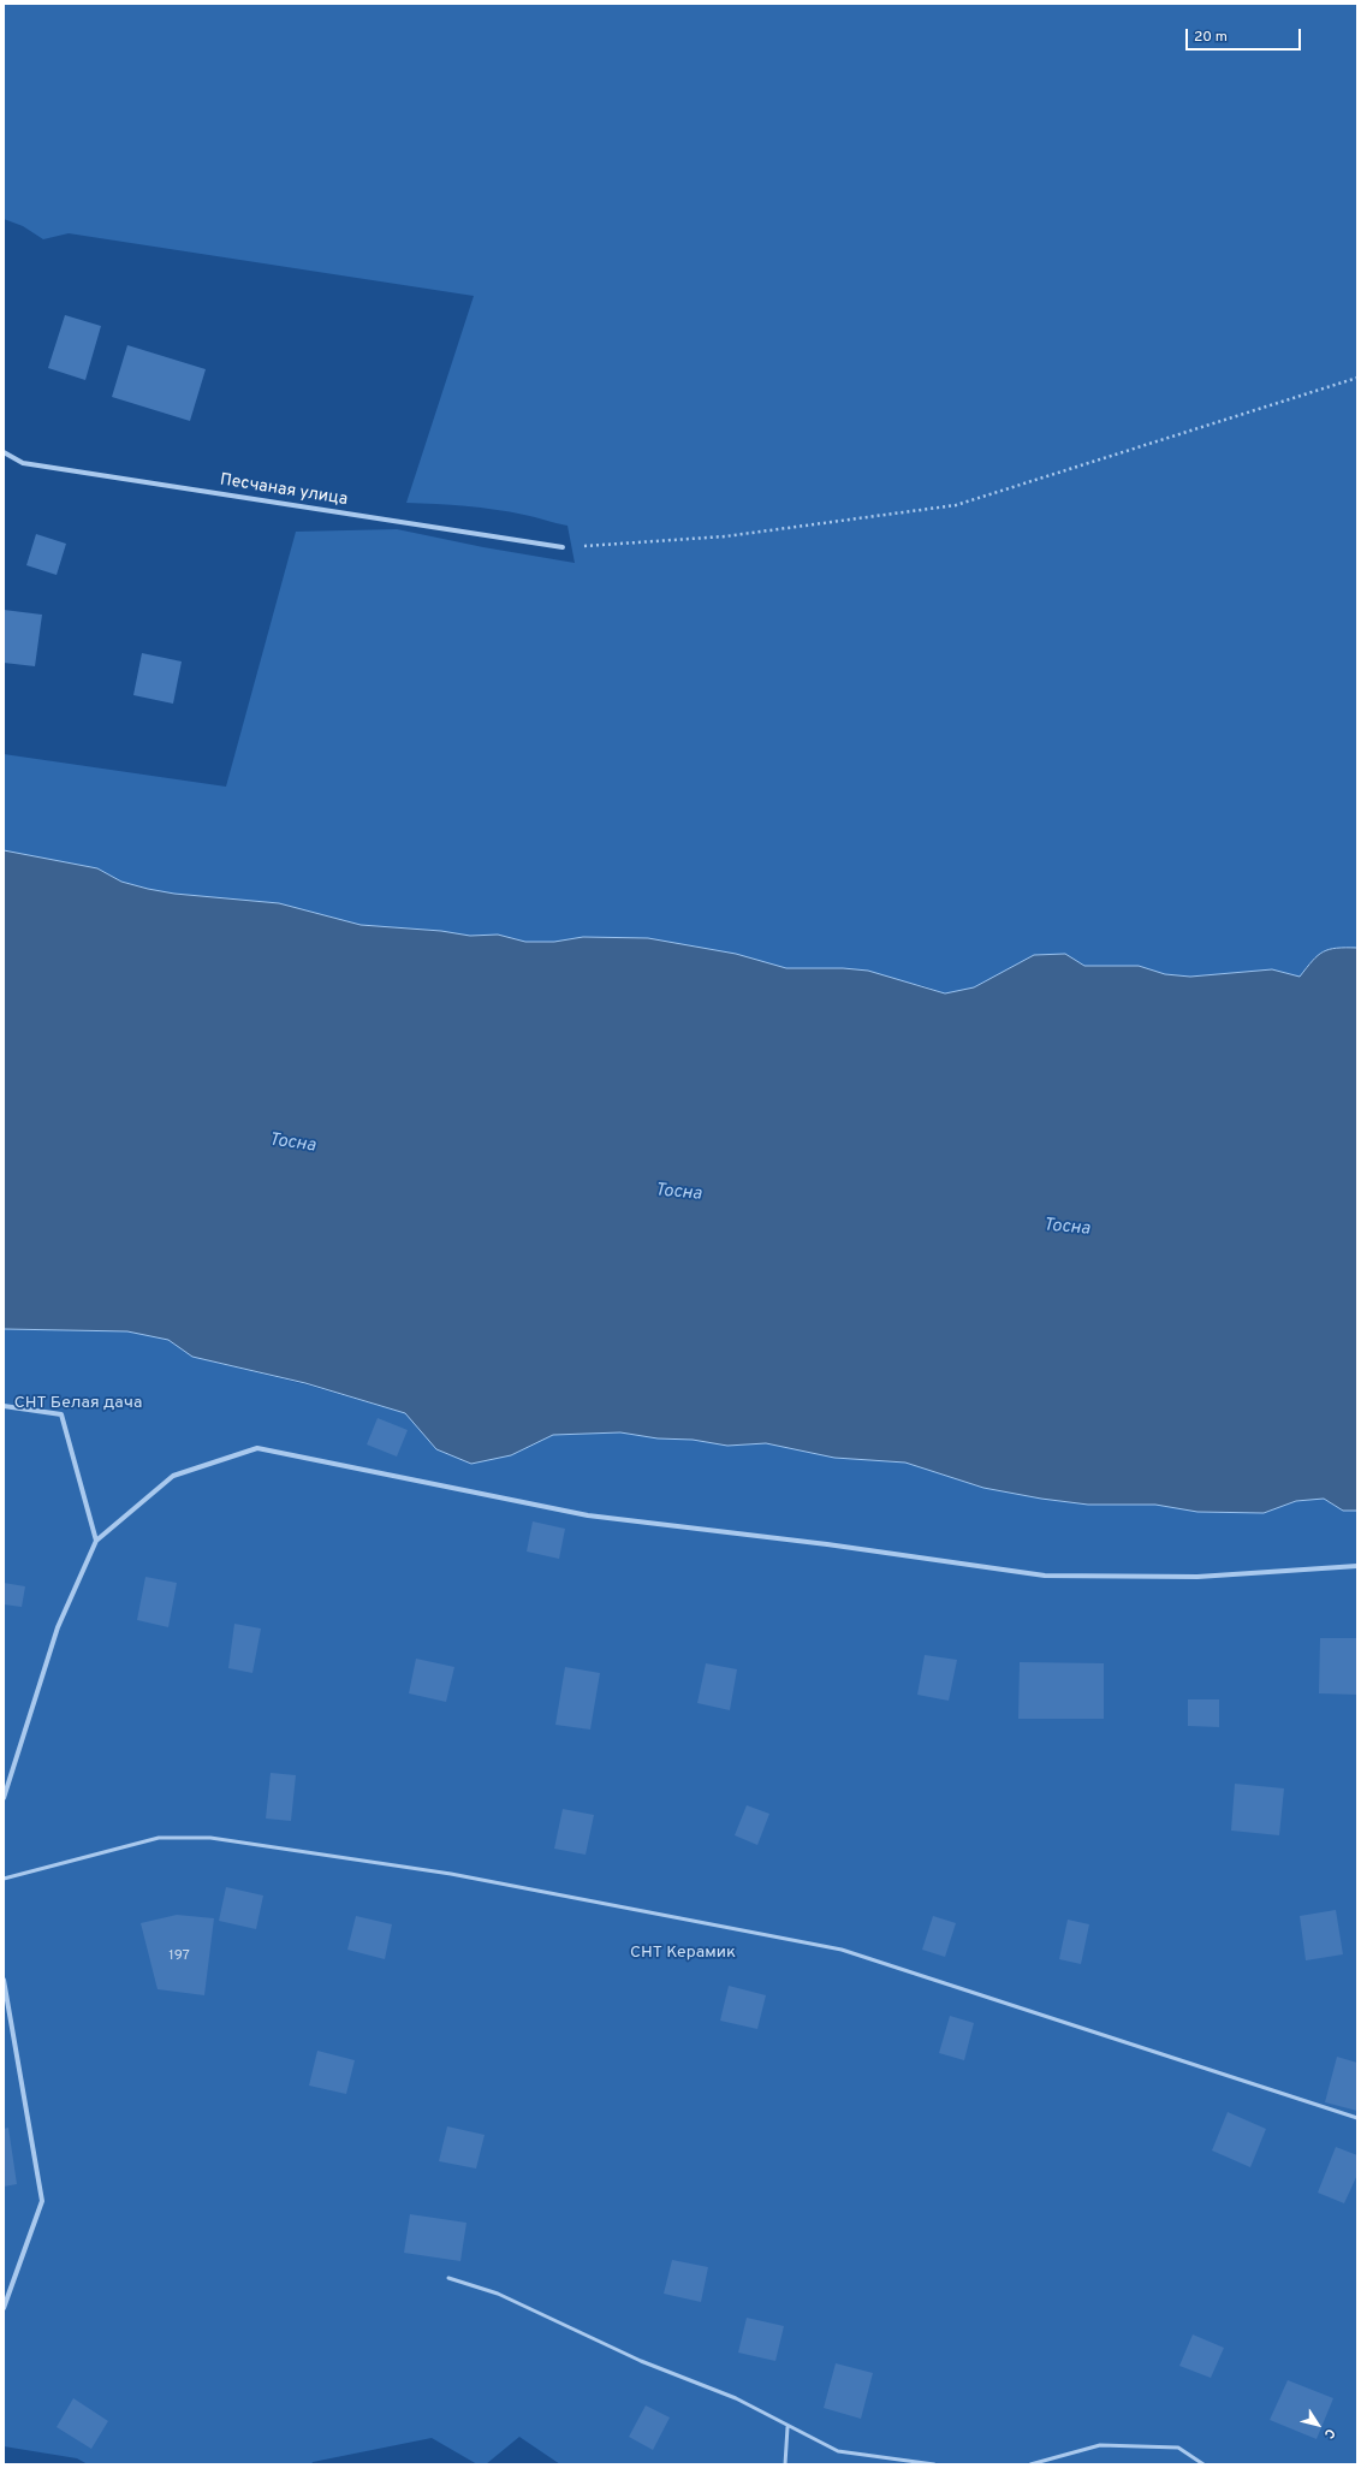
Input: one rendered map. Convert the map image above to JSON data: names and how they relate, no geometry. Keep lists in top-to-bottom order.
{
  "streets": {
    "street": ["Песчаная улица"]
  },
  "water": ["Тосна"],
  "parks": ["СНТ Белая дача", "СНТ Керамик"],
  "house_numbers": ["197"],
  "scale_bar": "20 m",
  "north": "bottom right"
}
